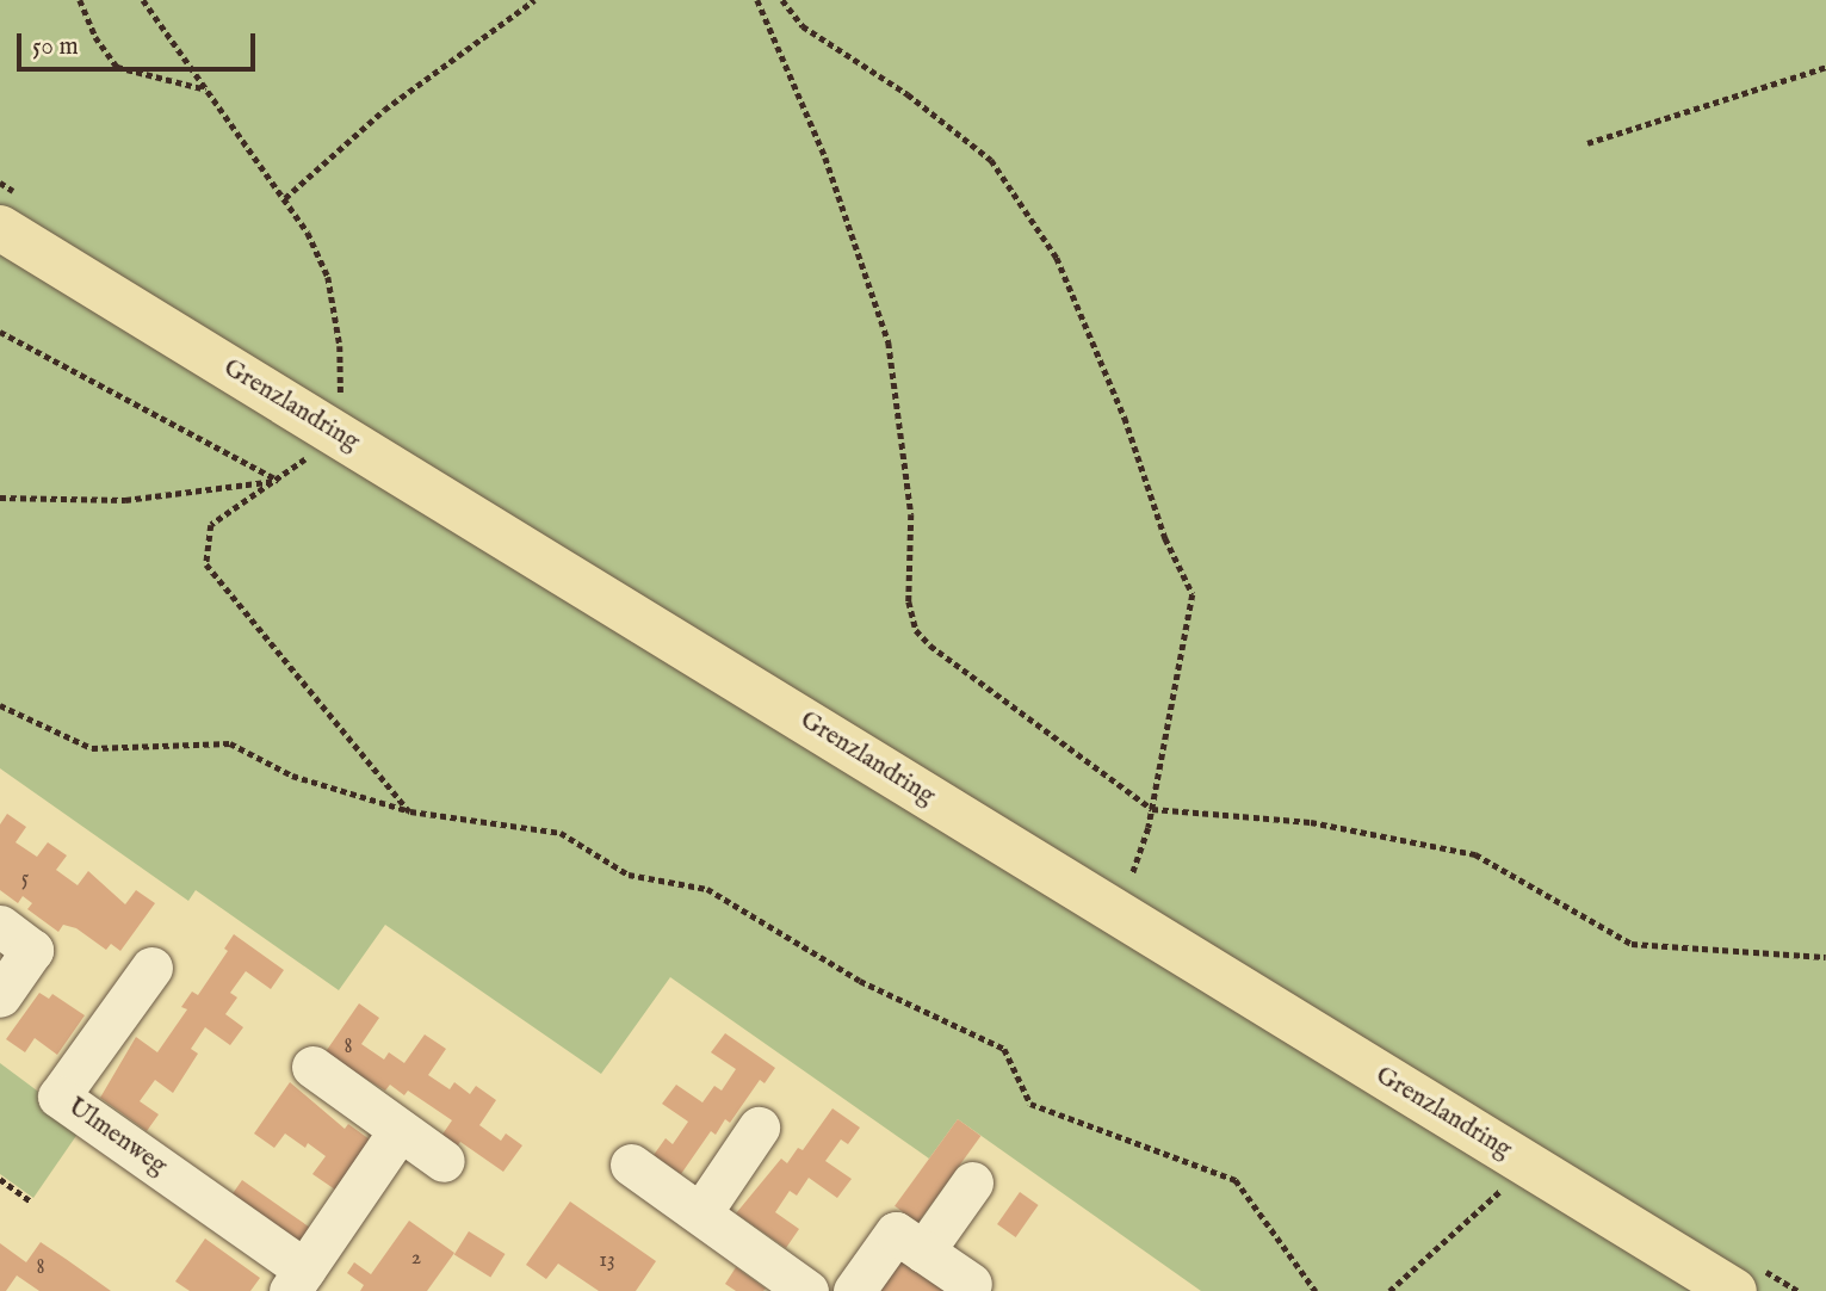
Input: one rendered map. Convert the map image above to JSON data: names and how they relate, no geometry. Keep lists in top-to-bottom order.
{
  "streets": {
    "main road": ["Grenzlandring"],
    "street": ["Ulmenweg"]
  },
  "house_numbers": [
    "5",
    "8",
    "2",
    "13",
    "8"
  ],
  "scale_bar": "50 m"
}
